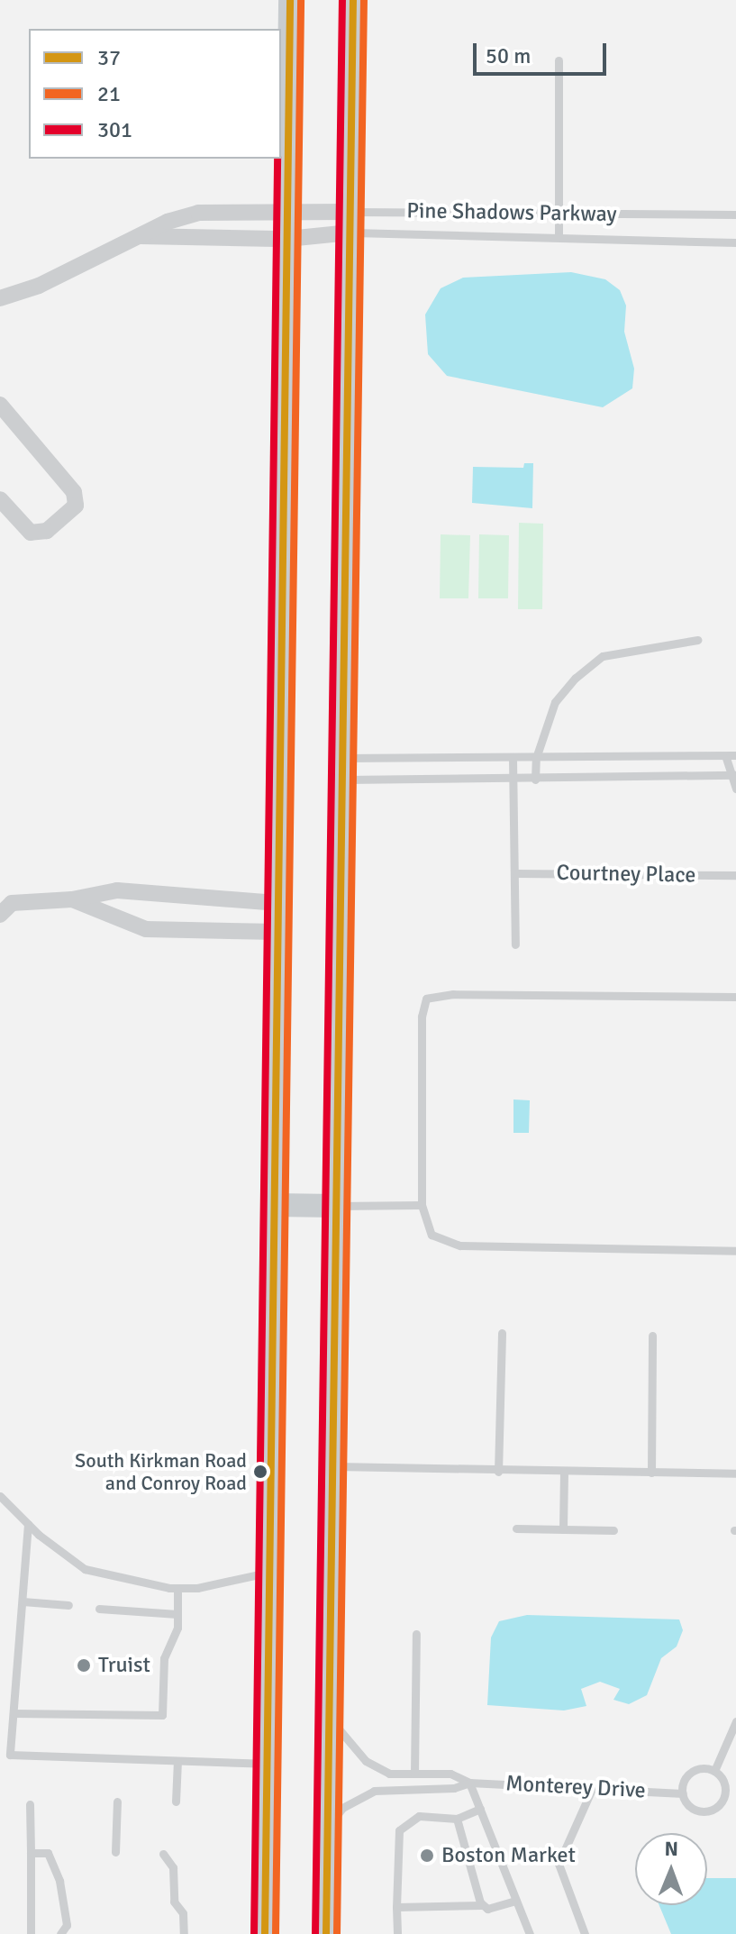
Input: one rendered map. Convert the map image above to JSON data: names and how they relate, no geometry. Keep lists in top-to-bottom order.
{
  "streets": {
    "street": ["Pine Shadows Parkway"],
    "lane": ["Courtney Place", "Monterey Drive"]
  },
  "places": ["South Kirkman Road and Conroy Road", "Truist", "Boston Market"],
  "lines": ["transit line 37", "transit line 21", "transit line 301"],
  "legend": ["37", "21", "301"],
  "scale_bar": "50 m",
  "north": "top"
}
